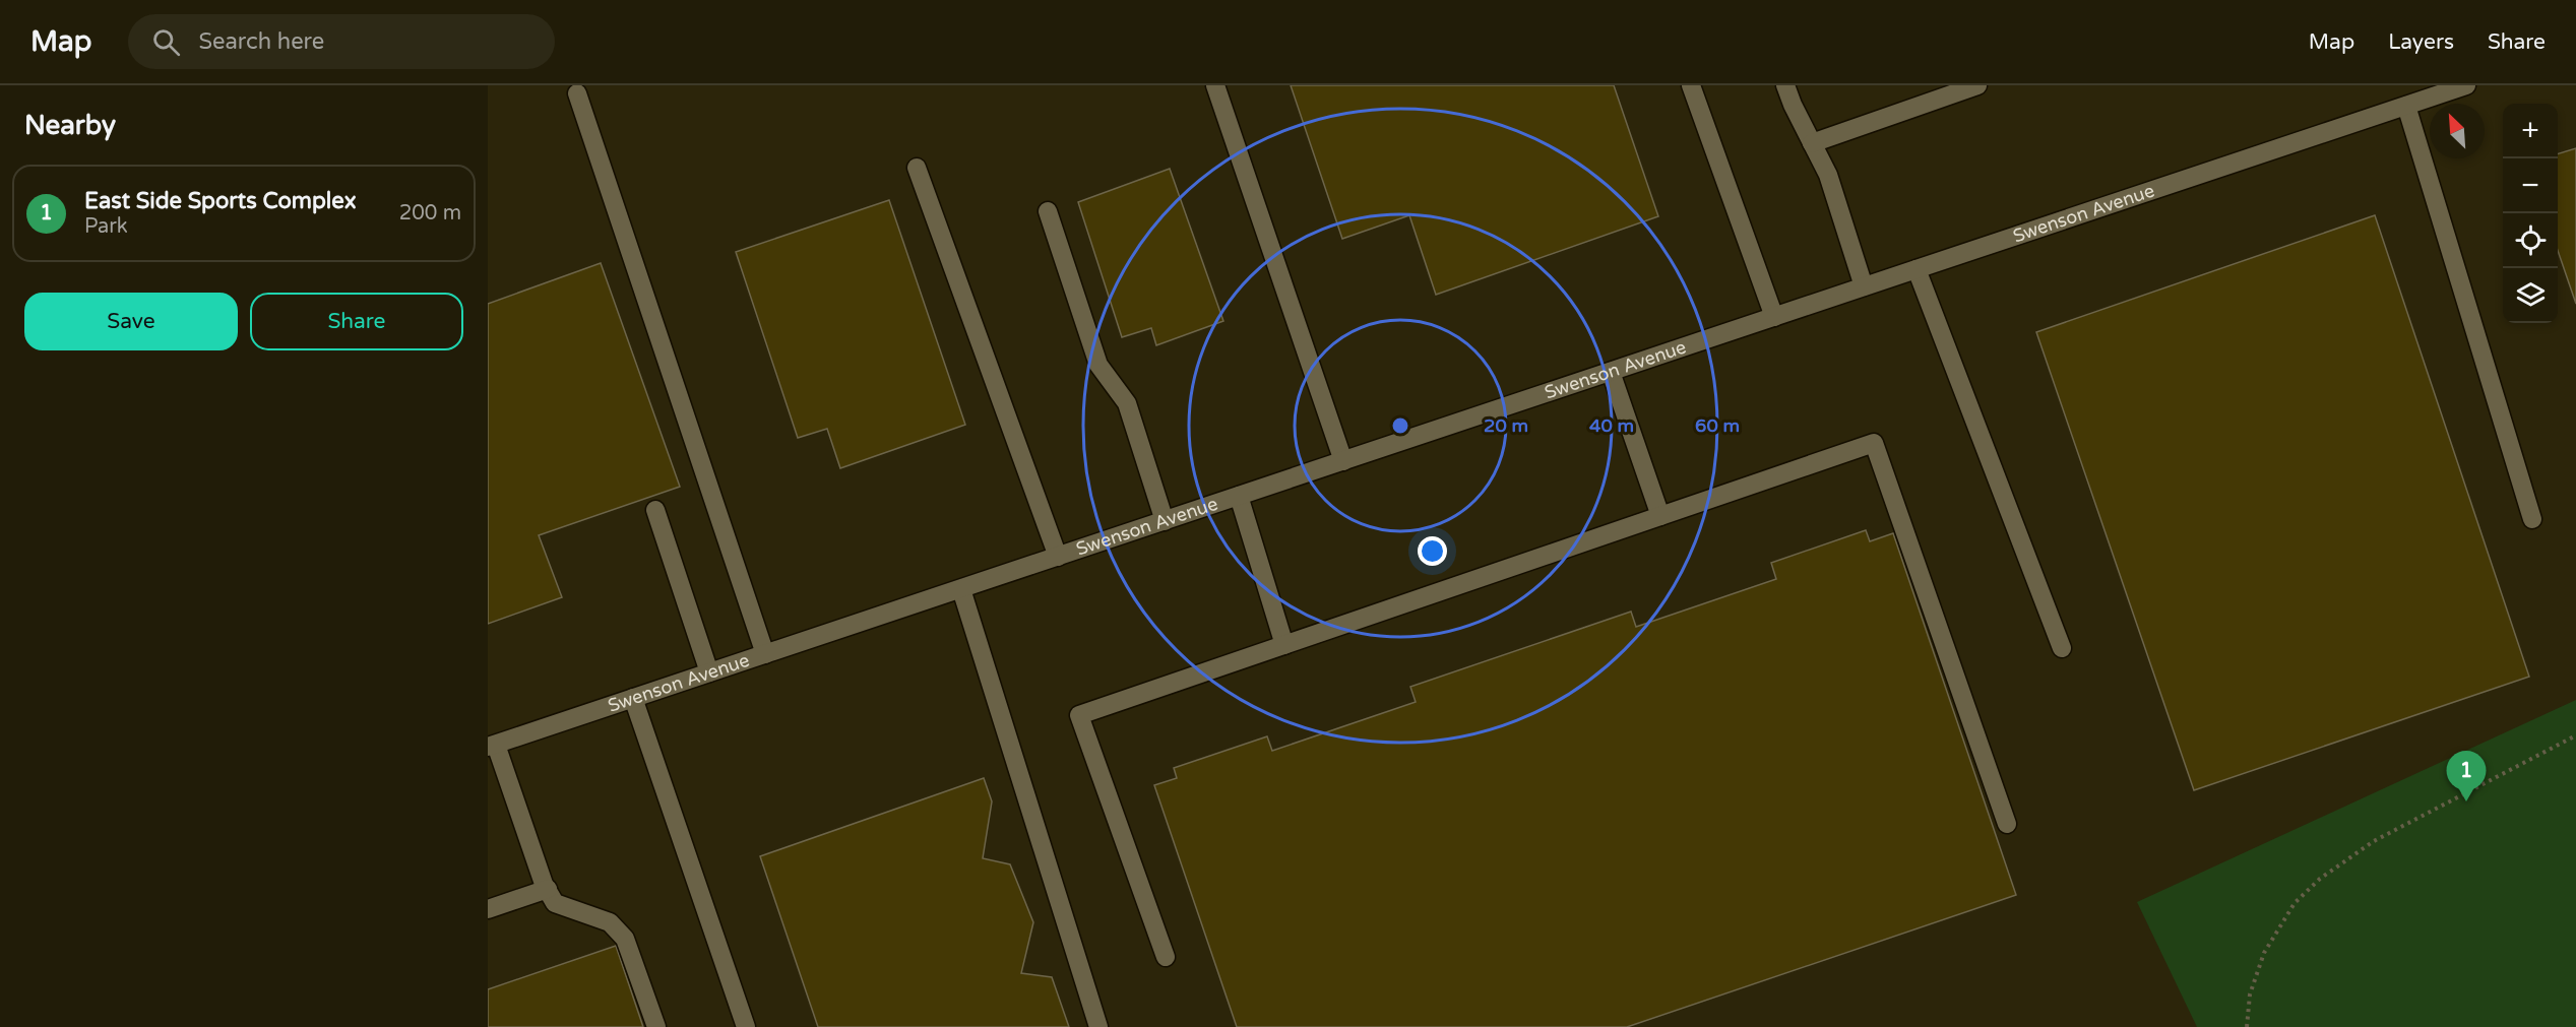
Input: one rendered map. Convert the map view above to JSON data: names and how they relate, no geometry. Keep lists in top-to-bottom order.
{
  "streets": {
    "street": ["Swenson Avenue"]
  },
  "north": "top left",
  "page": {
    "header": "Map",
    "search": "Search here",
    "nav": ["Map", "Layers", "Share"],
    "heading": "Nearby",
    "map_buttons": ["+", "−"],
    "list": [
      {
        "mark": "1",
        "name": "East Side Sports Complex",
        "note": "Park",
        "value": "200 m"
      }
    ],
    "buttons": ["Save", "Share"],
    "pins": "1"
  },
  "rings": ["20 m", "40 m", "60 m"]
}
